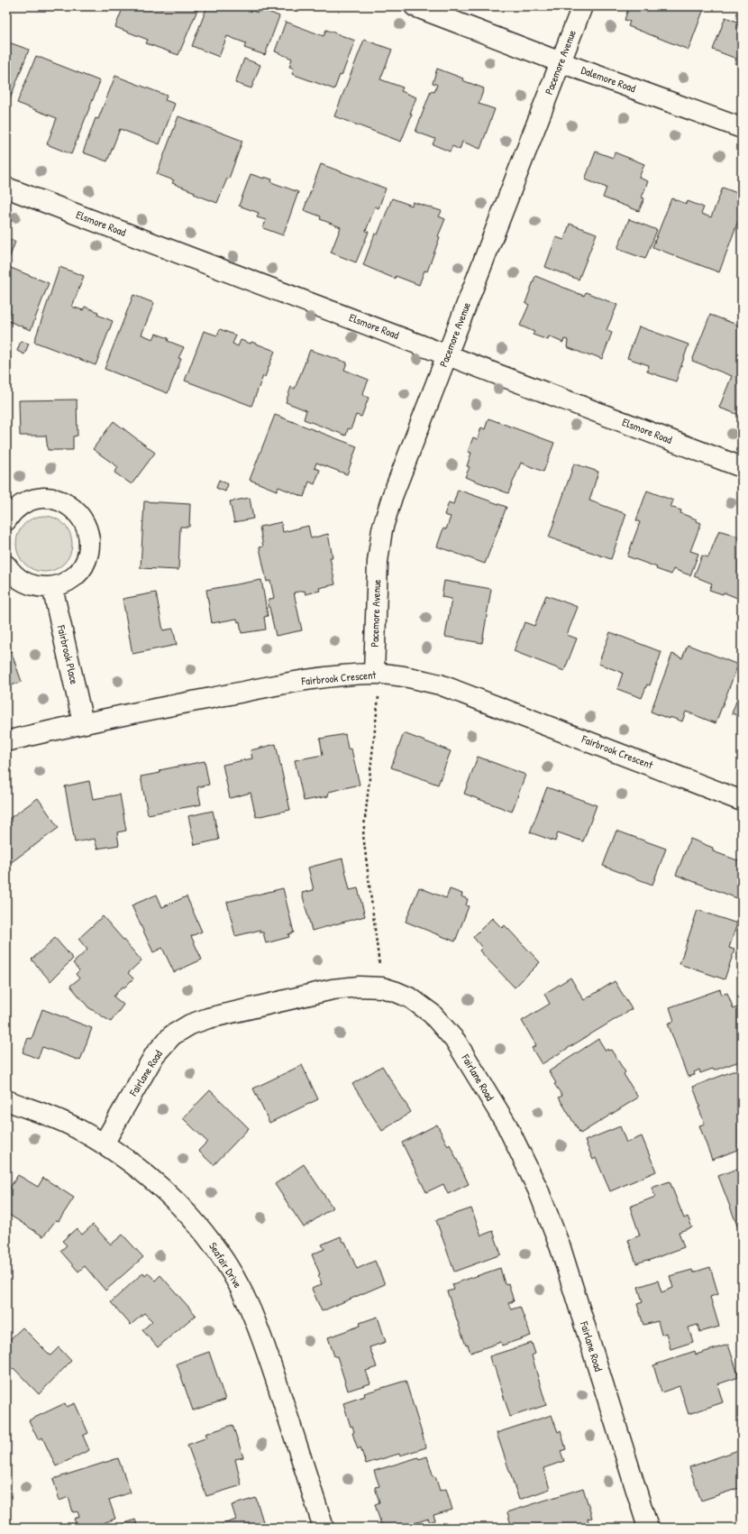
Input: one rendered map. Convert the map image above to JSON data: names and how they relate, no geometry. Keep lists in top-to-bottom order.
{
  "streets": {
    "street": [
      "Pacemore Avenue",
      "Dalemore Road",
      "Elsmore Road",
      "Fairbrook Place",
      "Fairbrook Crescent",
      "Fairlane Road",
      "Seafair Drive"
    ]
  },
  "crossings": [
    ["Pacemore Avenue", "Dalemore Road"],
    ["Pacemore Avenue", "Elsmore Road"],
    ["Pacemore Avenue", "Fairbrook Crescent"],
    ["Fairbrook Place", "Fairbrook Crescent"],
    ["Fairlane Road", "Seafair Drive"]
  ]
}
